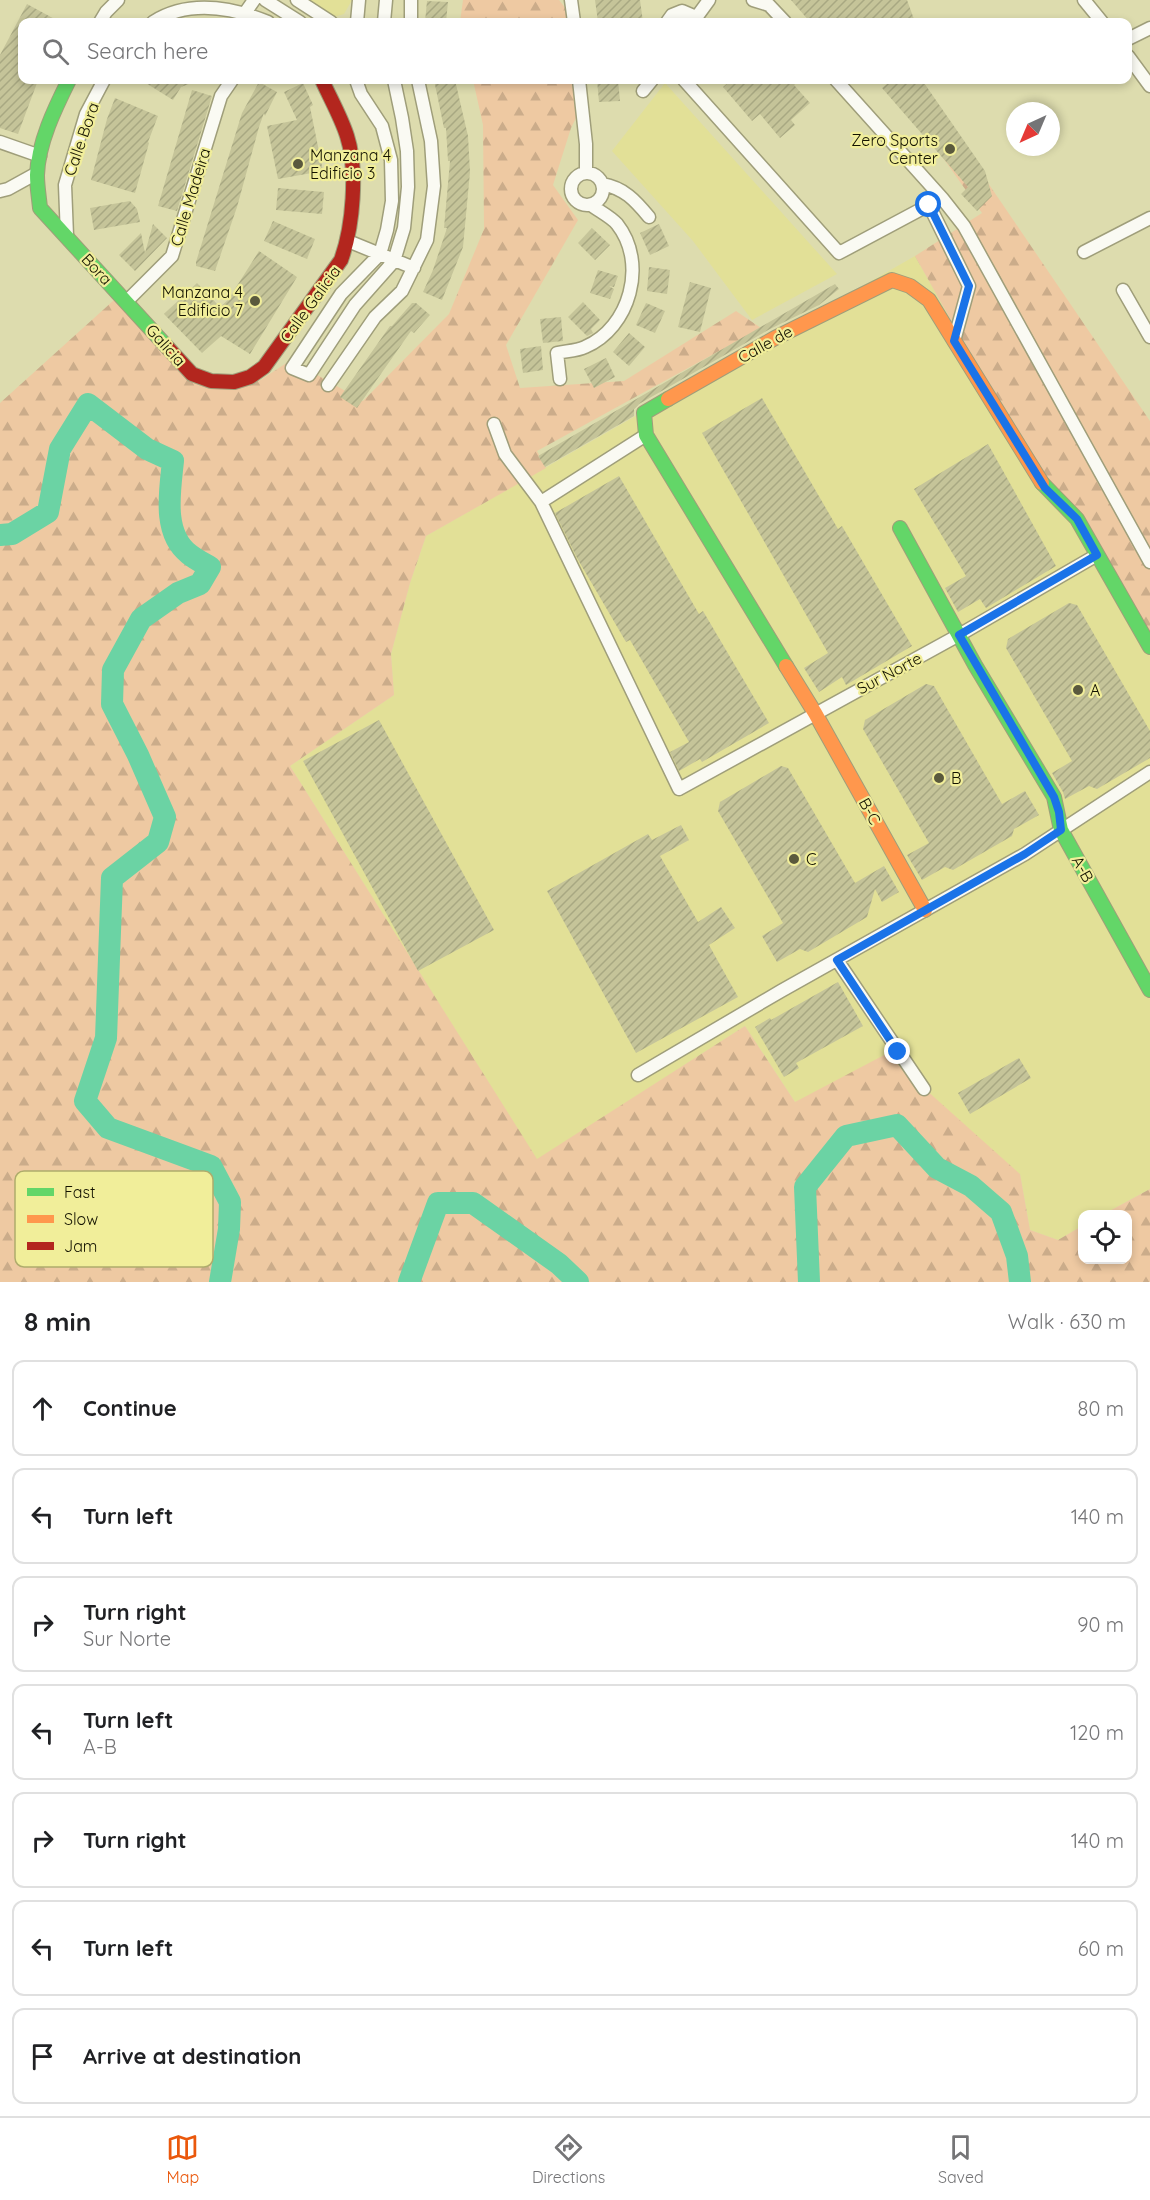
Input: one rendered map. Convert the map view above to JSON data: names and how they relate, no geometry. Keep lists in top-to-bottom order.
{
  "streets": {
    "street": [
      "Calle Bora",
      "Calle Madeira",
      "Bora",
      "Calle Galicia",
      "Calle de",
      "Galicia",
      "Sur Norte",
      "B-C",
      "A-B"
    ]
  },
  "crossings": [
    ["Calle Bora", "Bora"],
    ["Calle Madeira", "Bora"],
    ["Calle Madeira", "Galicia"],
    ["Bora", "Galicia"],
    ["Calle Galicia", "Galicia"],
    ["Calle de", "B-C"],
    ["Sur Norte", "B-C"],
    ["Sur Norte", "A-B"]
  ],
  "places": [
    "Zero Sports Center",
    "Manzana 4 Edificio 3",
    "Manzana 4 Edificio 7",
    "A",
    "B",
    "C"
  ],
  "legend": ["Fast", "Slow", "Jam"],
  "north": "bottom left",
  "page": {
    "search": "Search here",
    "heading": ["8 min", "Walk · 630 m"],
    "list": [
      ["Continue", "80 m"],
      ["Turn left", "140 m"],
      ["Turn right", "Sur Norte", "90 m"],
      ["Turn left", "A-B", "120 m"],
      ["Turn right", "140 m"],
      ["Turn left", "60 m"],
      "Arrive at destination"
    ],
    "nav": ["Map", "Directions", "Saved"]
  }
}
